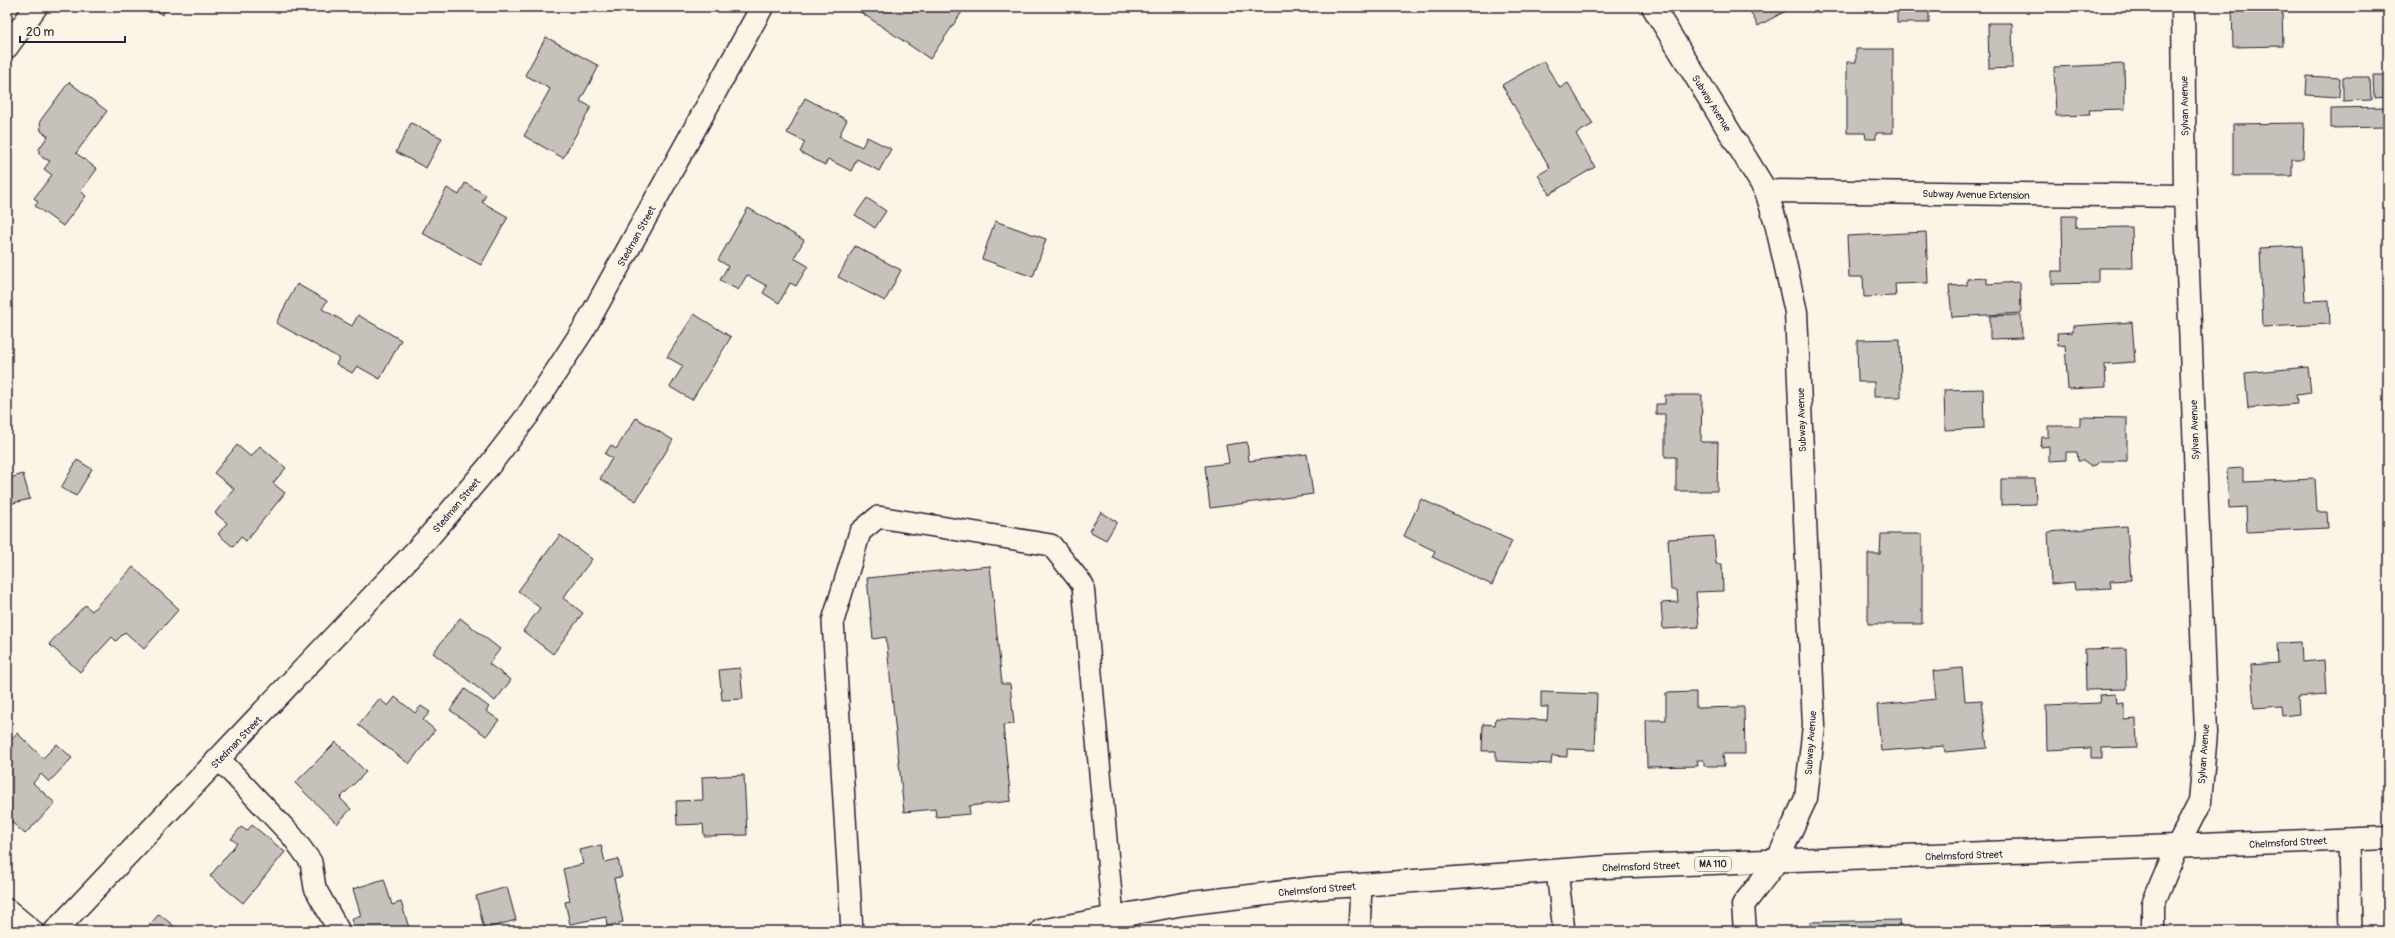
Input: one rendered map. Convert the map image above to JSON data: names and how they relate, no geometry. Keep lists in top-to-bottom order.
{
  "streets": {
    "main road": [
      "Subway Avenue",
      "Sylvan Avenue",
      "Subway Avenue Extension",
      "Stedman Street",
      "Chelmsford Street",
      "MA 110"
    ]
  },
  "crossings": [
    ["Subway Avenue", "Subway Avenue Extension"],
    ["Subway Avenue", "Chelmsford Street"],
    ["Sylvan Avenue", "Subway Avenue Extension"],
    ["Sylvan Avenue", "Chelmsford Street"]
  ],
  "scale_bar": "20 m"
}
